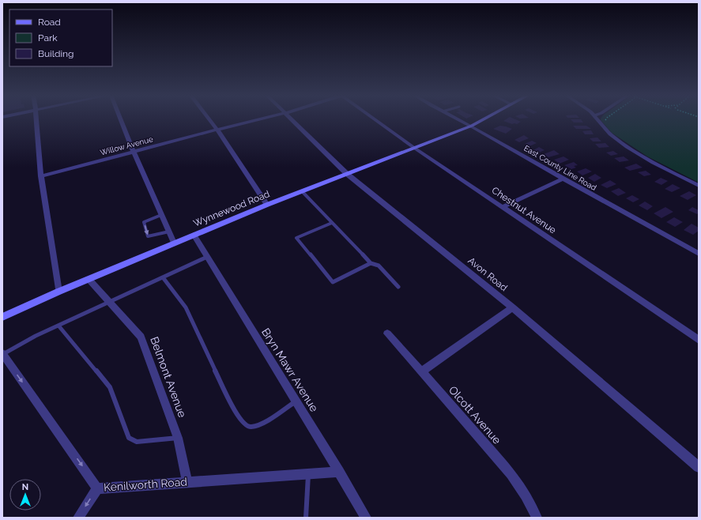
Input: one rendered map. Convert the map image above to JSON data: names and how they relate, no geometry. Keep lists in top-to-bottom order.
{
  "streets": {
    "main road": ["Wynnewood Road"],
    "street": [
      "Willow Avenue",
      "East County Line Road",
      "Chestnut Avenue",
      "Avon Road",
      "Bryn Mawr Avenue",
      "Belmont Avenue",
      "Olcott Avenue",
      "Kenilworth Road"
    ]
  },
  "crossings": [
    ["East County Line Road", "Wynnewood Road"],
    ["Wynnewood Road", "Chestnut Avenue"],
    ["Wynnewood Road", "Avon Road"],
    ["Wynnewood Road", "Bryn Mawr Avenue"],
    ["Wynnewood Road", "Belmont Avenue"],
    ["Bryn Mawr Avenue", "Kenilworth Road"],
    ["Belmont Avenue", "Kenilworth Road"]
  ],
  "one_way": ["Kenilworth Road"],
  "legend": ["Road", "Park", "Building"],
  "north": "top"
}
